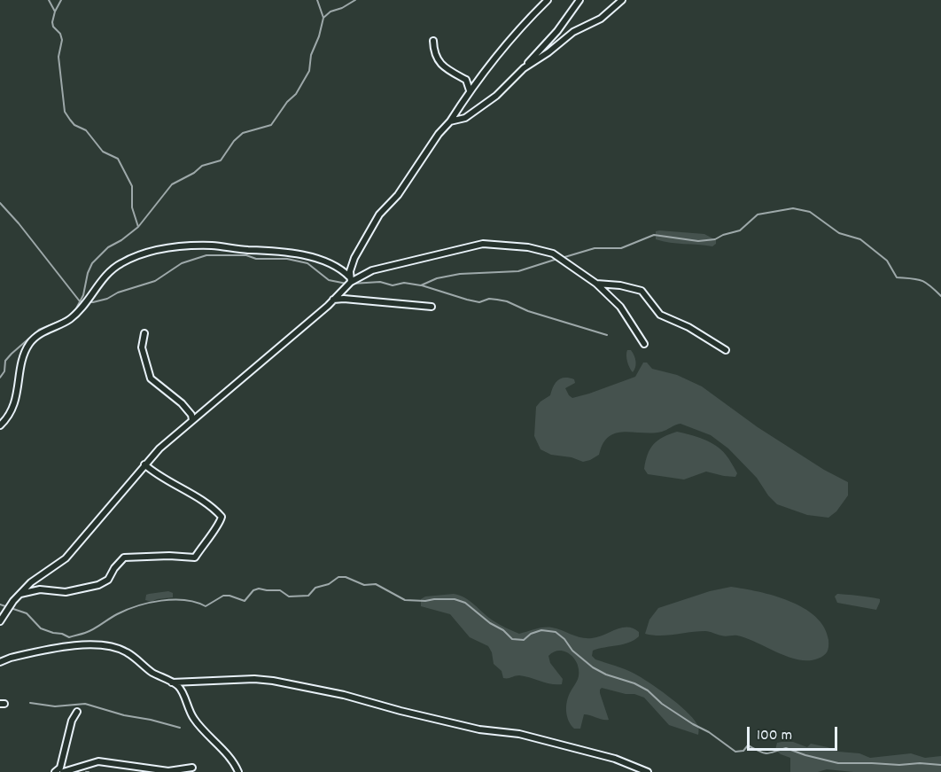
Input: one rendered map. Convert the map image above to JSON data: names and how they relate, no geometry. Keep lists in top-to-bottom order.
{
  "scale_bar": "100 m"
}
